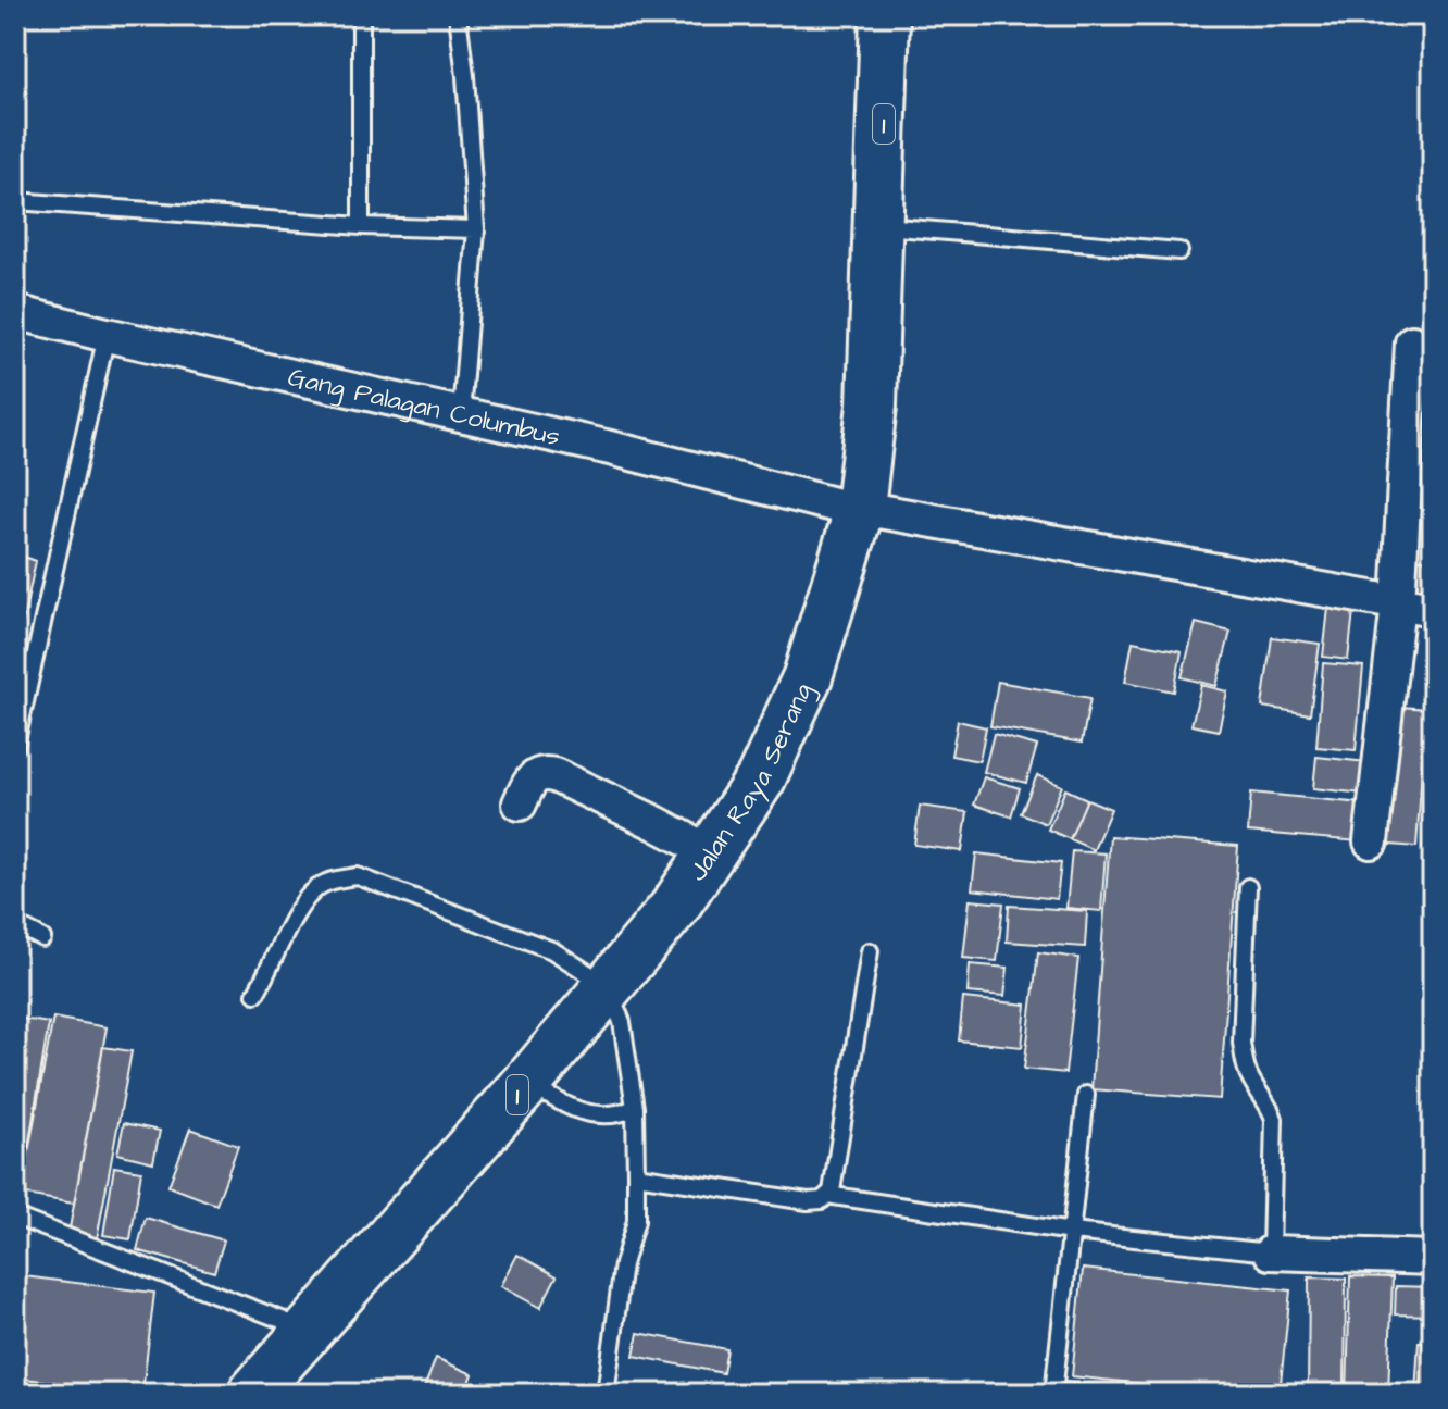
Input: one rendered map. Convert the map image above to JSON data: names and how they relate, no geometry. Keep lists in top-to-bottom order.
{
  "streets": {
    "highway": ["1", "Jalan Raya Serang"],
    "street": ["Gang Palagan Columbus"]
  },
  "crossings": [
    ["1", "Jalan Raya Serang"],
    ["Gang Palagan Columbus", "Jalan Raya Serang"]
  ]
}
